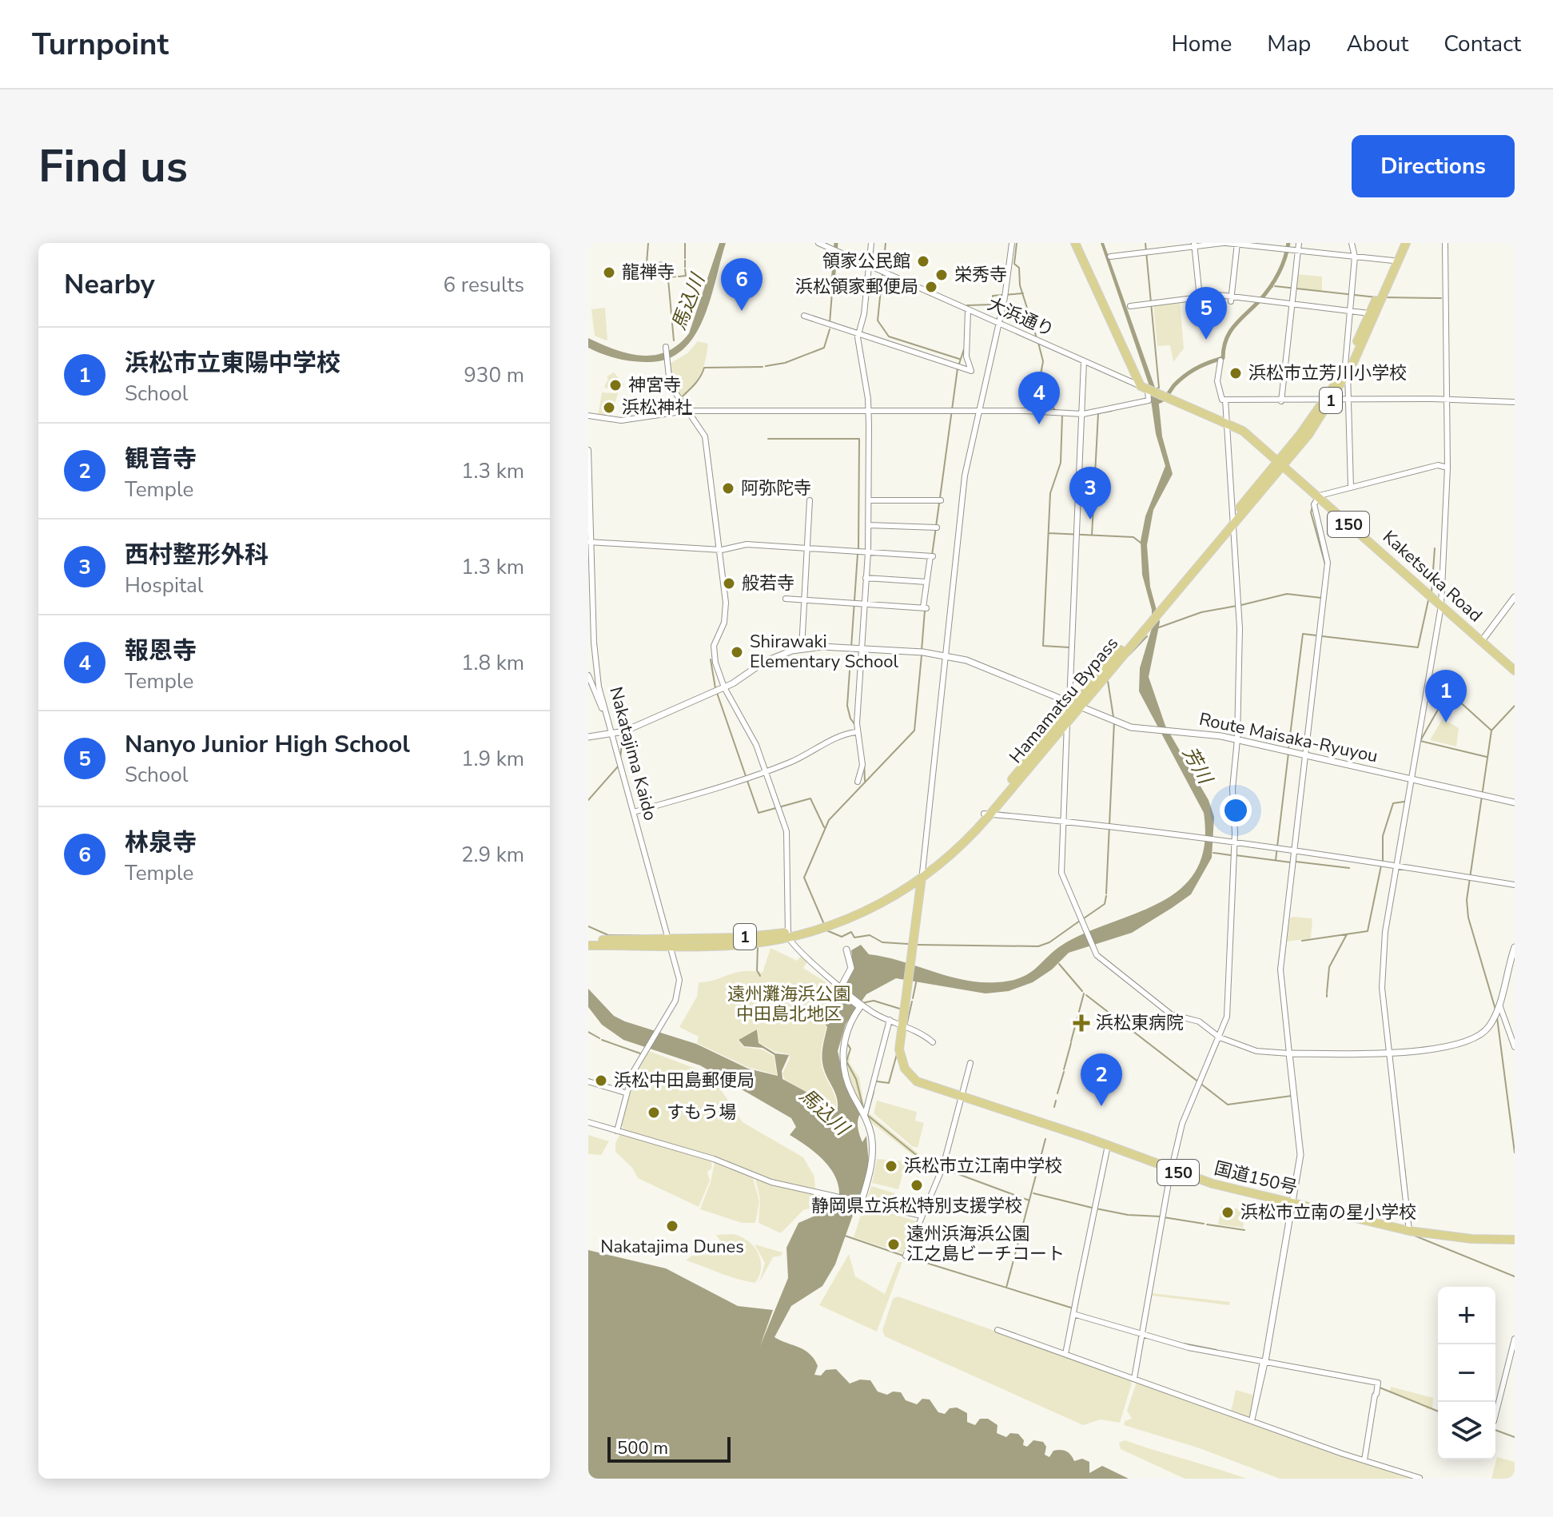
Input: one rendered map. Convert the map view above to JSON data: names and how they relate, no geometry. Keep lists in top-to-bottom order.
{
  "streets": {
    "highway": [
      "1",
      "150",
      "Kaketsuka Road",
      "Hamamatsu Bypass",
      "国道150号"
    ],
    "main road": ["Route Maisaka-Ryuyou"],
    "street": ["大浜通り", "Nakatajima Kaido"]
  },
  "crossings": [
    ["大浜通り", "Kaketsuka Road"],
    ["Kaketsuka Road", "Hamamatsu Bypass"],
    ["Hamamatsu Bypass", "Route Maisaka-Ryuyou"],
    ["Hamamatsu Bypass", "Nakatajima Kaido"],
    ["Hamamatsu Bypass", "国道150号"],
    ["Route Maisaka-Ryuyou", "Nakatajima Kaido"]
  ],
  "water": ["馬込川", "芳川"],
  "parks": ["遠州灘海浜公園 中田島北地区"],
  "places": {
    "other": [
      "領家公民館",
      "龍禅寺",
      "栄秀寺",
      "浜松領家郵便局",
      "浜松市立芳川小学校",
      "神宮寺",
      "浜松神社",
      "阿弥陀寺",
      "般若寺",
      "Shirawaki Elementary School",
      "浜松中田島郵便局",
      "すもう場",
      "浜松市立江南中学校",
      "静岡県立浜松特別支援学校",
      "浜松市立南の星小学校",
      "Nakatajima Dunes",
      "遠州浜海浜公園 江之島ビーチコート"
    ],
    "health": ["浜松東病院"]
  },
  "scale_bar": "500 m",
  "page": {
    "header": "Turnpoint",
    "nav": [
      "Home",
      "Map",
      "About",
      "Contact"
    ],
    "buttons": "Directions",
    "title": "Find us",
    "heading": ["Nearby", "6 results"],
    "pins": [
      "6",
      "5",
      "4",
      "3",
      "1",
      "2"
    ],
    "list": [
      {
        "mark": "1",
        "name": "浜松市立東陽中学校",
        "note": "School",
        "value": "930 m"
      },
      {
        "mark": "2",
        "name": "観音寺",
        "note": "Temple",
        "value": "1.3 km"
      },
      {
        "mark": "3",
        "name": "西村整形外科",
        "note": "Hospital",
        "value": "1.3 km"
      },
      {
        "mark": "4",
        "name": "報恩寺",
        "note": "Temple",
        "value": "1.8 km"
      },
      {
        "mark": "5",
        "name": "Nanyo Junior High School",
        "note": "School",
        "value": "1.9 km"
      },
      {
        "mark": "6",
        "name": "林泉寺",
        "note": "Temple",
        "value": "2.9 km"
      }
    ],
    "map_buttons": ["+", "−"],
    "scale": "500 m"
  }
}
